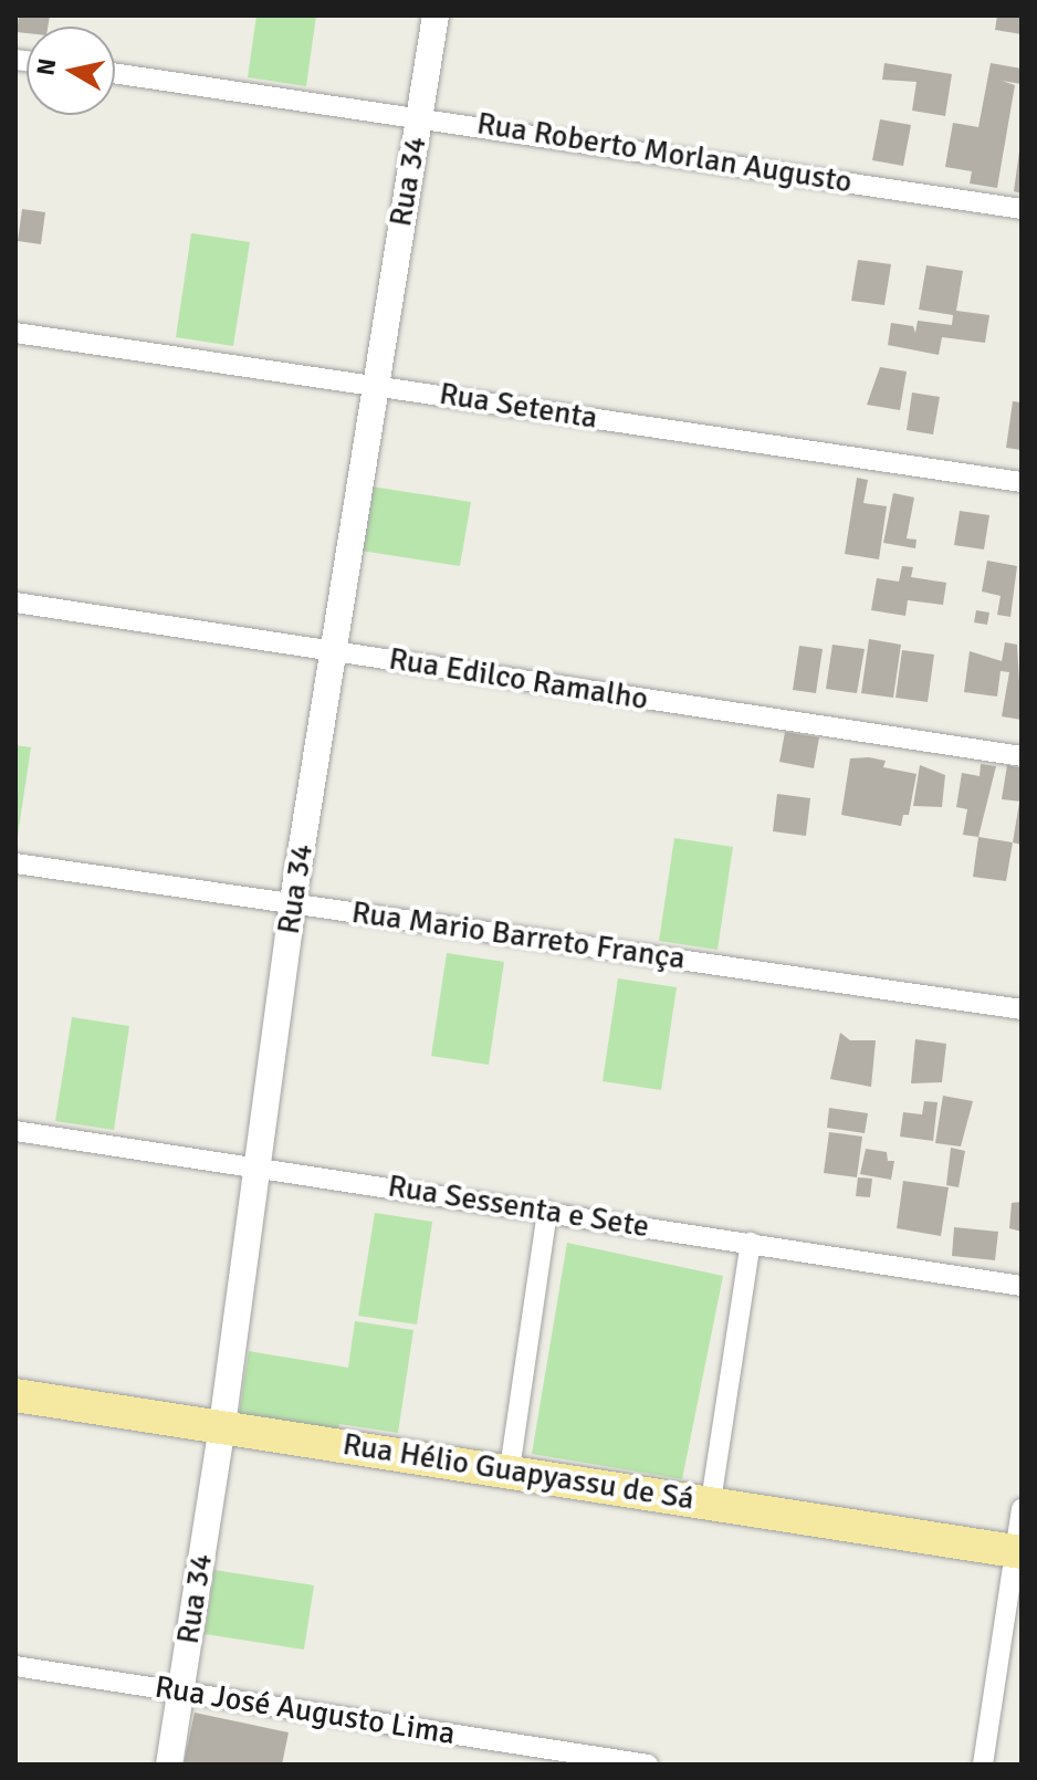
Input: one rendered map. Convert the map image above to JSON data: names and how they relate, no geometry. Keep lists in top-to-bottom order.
{
  "streets": {
    "main road": ["Rua Hélio Guapyassu de Sá"],
    "street": [
      "Rua Roberto Morlan Augusto",
      "Rua 34",
      "Rua Setenta",
      "Rua Edilco Ramalho",
      "Rua Mario Barreto França",
      "Rua Sessenta e Sete",
      "Rua José Augusto Lima"
    ]
  },
  "crossings": [
    ["Rua Roberto Morlan Augusto", "Rua 34"],
    ["Rua 34", "Rua Setenta"],
    ["Rua 34", "Rua Edilco Ramalho"],
    ["Rua 34", "Rua Mario Barreto França"],
    ["Rua 34", "Rua Sessenta e Sete"],
    ["Rua 34", "Rua Hélio Guapyassu de Sá"],
    ["Rua 34", "Rua José Augusto Lima"]
  ],
  "north": "left"
}
